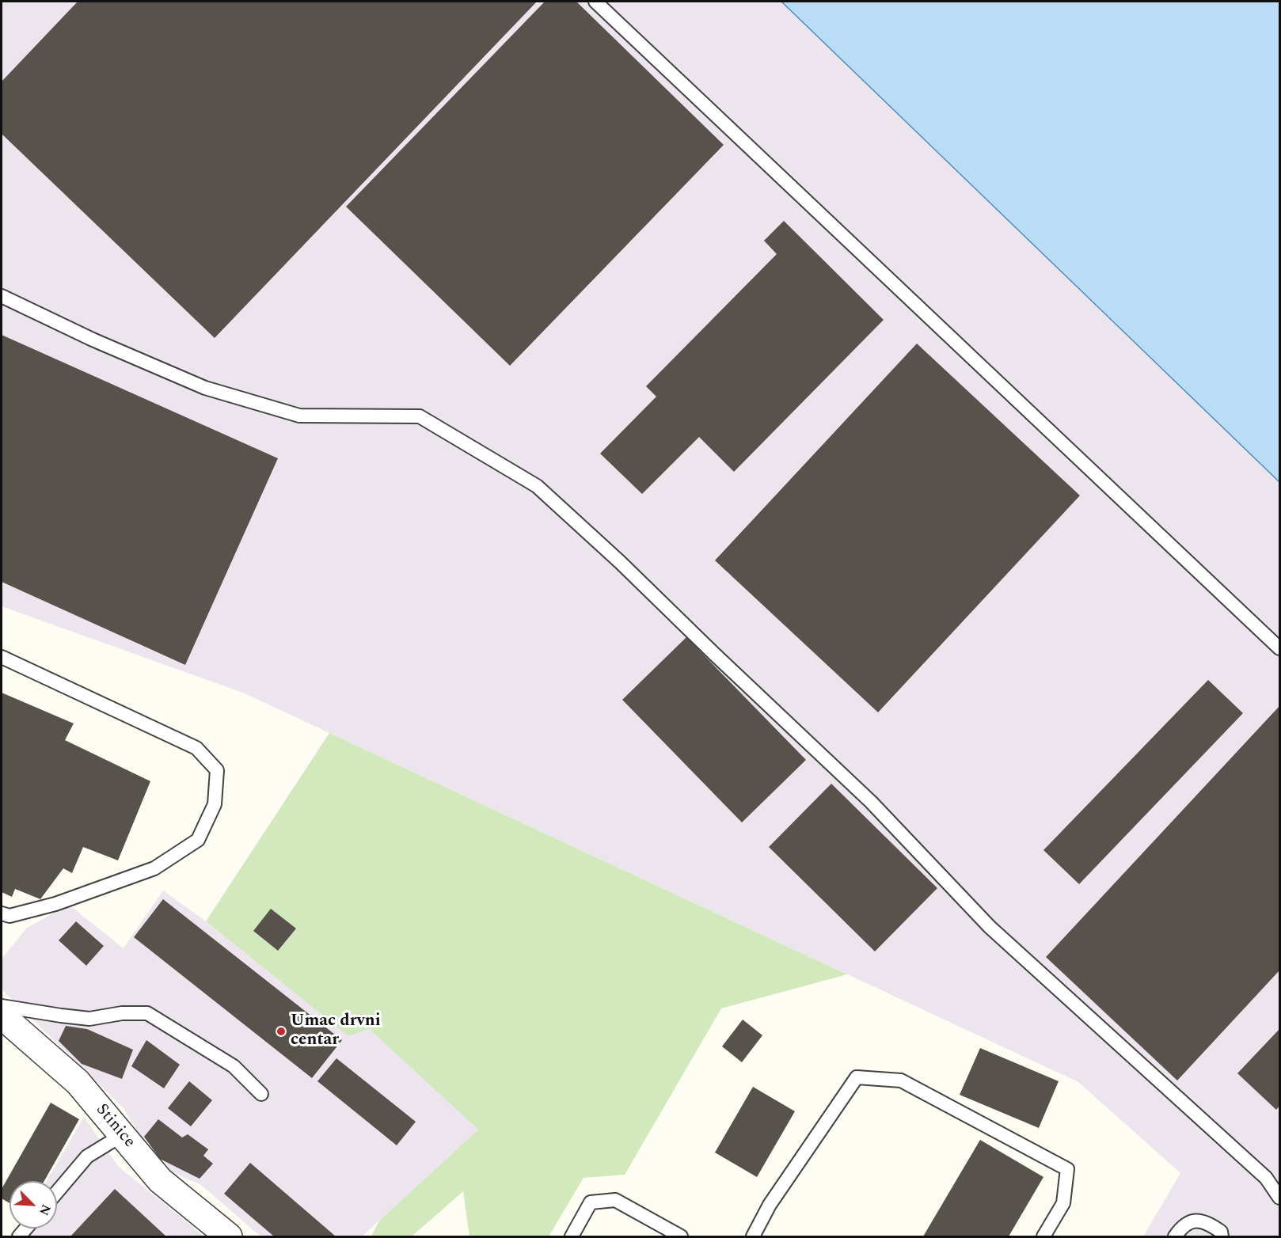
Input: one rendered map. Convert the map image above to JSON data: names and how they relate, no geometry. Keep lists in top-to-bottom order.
{
  "streets": {
    "street": ["Stinice"]
  },
  "places": ["Umac drvni centar"],
  "north": "bottom right"
}
